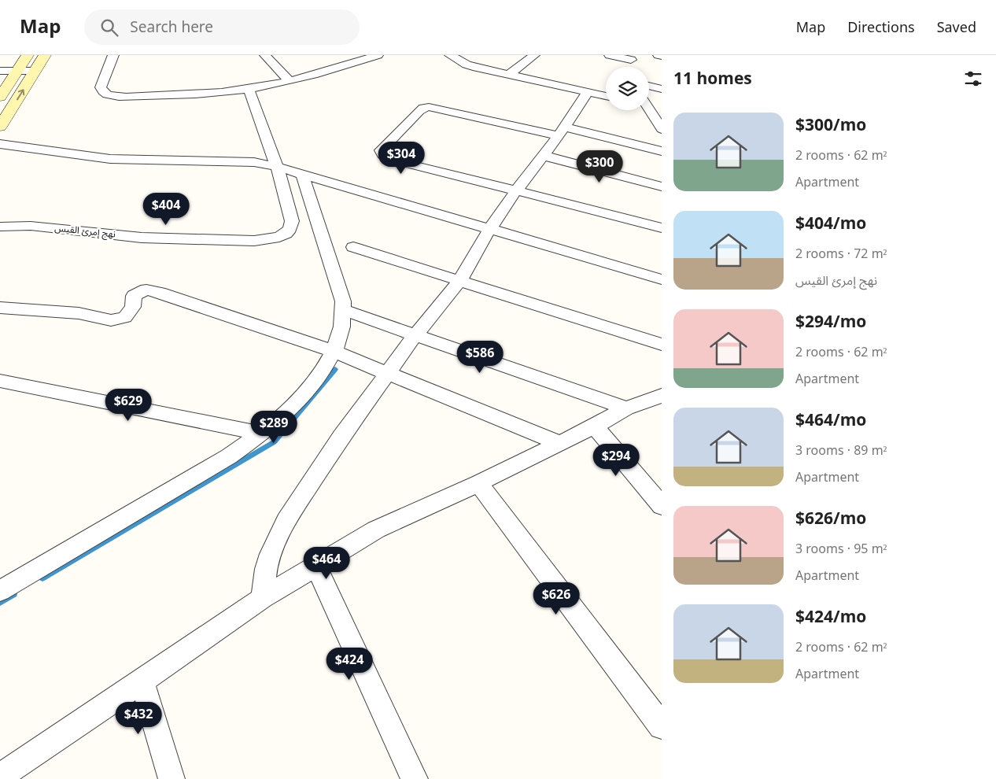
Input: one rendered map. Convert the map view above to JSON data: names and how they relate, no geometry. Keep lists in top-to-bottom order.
{
  "streets": {
    "street": ["نهج إمرئ القيس"]
  },
  "page": {
    "header": "Map",
    "search": "Search here",
    "nav": ["Map", "Directions", "Saved"],
    "heading": "11 homes",
    "list": [
      {
        "name": "$300/mo",
        "note": "2 rooms · 62 m² · Apartment"
      },
      {
        "name": "$404/mo",
        "note": "2 rooms · 72 m² · نهج إمرئ القيس"
      },
      {
        "name": "$294/mo",
        "note": "2 rooms · 62 m² · Apartment"
      },
      {
        "name": "$464/mo",
        "note": "3 rooms · 89 m² · Apartment"
      },
      {
        "name": "$626/mo",
        "note": "3 rooms · 95 m² · Apartment"
      },
      {
        "name": "$424/mo",
        "note": "2 rooms · 62 m² · Apartment"
      }
    ],
    "price": [
      "$304",
      "$300",
      "$404",
      "$586",
      "$629",
      "$289",
      "$294",
      "$464",
      "$626",
      "$424",
      "$432"
    ]
  }
}
